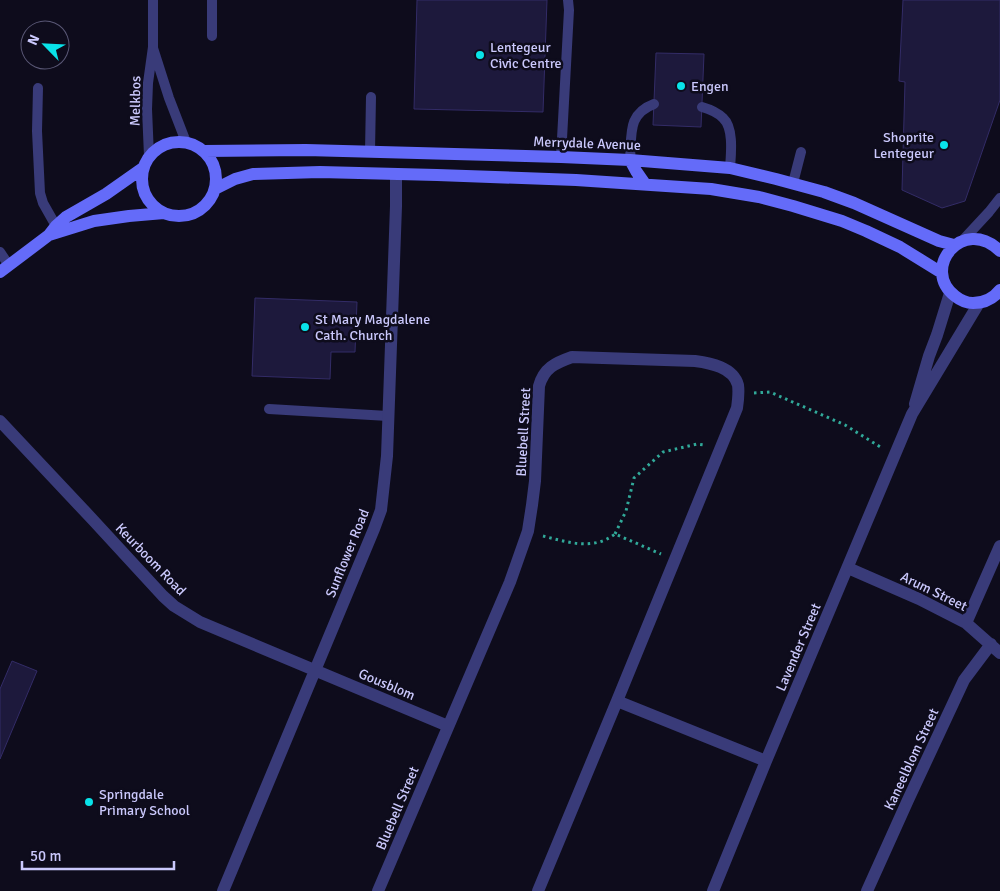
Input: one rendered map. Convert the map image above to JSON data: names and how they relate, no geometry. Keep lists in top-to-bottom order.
{
  "streets": {
    "street": [
      "Merrydale Avenue",
      "Bluebell Street",
      "Sunflower Road",
      "Keurboom Road",
      "Arum Street",
      "Lavender Street",
      "Gousblom",
      "Kaneelblom Street"
    ],
    "lane": ["Melkbos"]
  },
  "crossings": [
    ["Melkbos", "Merrydale Avenue"],
    ["Bluebell Street", "Gousblom"],
    ["Sunflower Road", "Keurboom Road"],
    ["Sunflower Road", "Gousblom"],
    ["Keurboom Road", "Gousblom"],
    ["Arum Street", "Lavender Street"],
    ["Arum Street", "Kaneelblom Street"]
  ],
  "places": [
    "Lentegeur Civic Centre",
    "Engen",
    "Shoprite Lentegeur",
    "St Mary Magdalene Cath. Church",
    "Springdale Primary School"
  ],
  "scale_bar": "50 m",
  "north": "top left"
}
